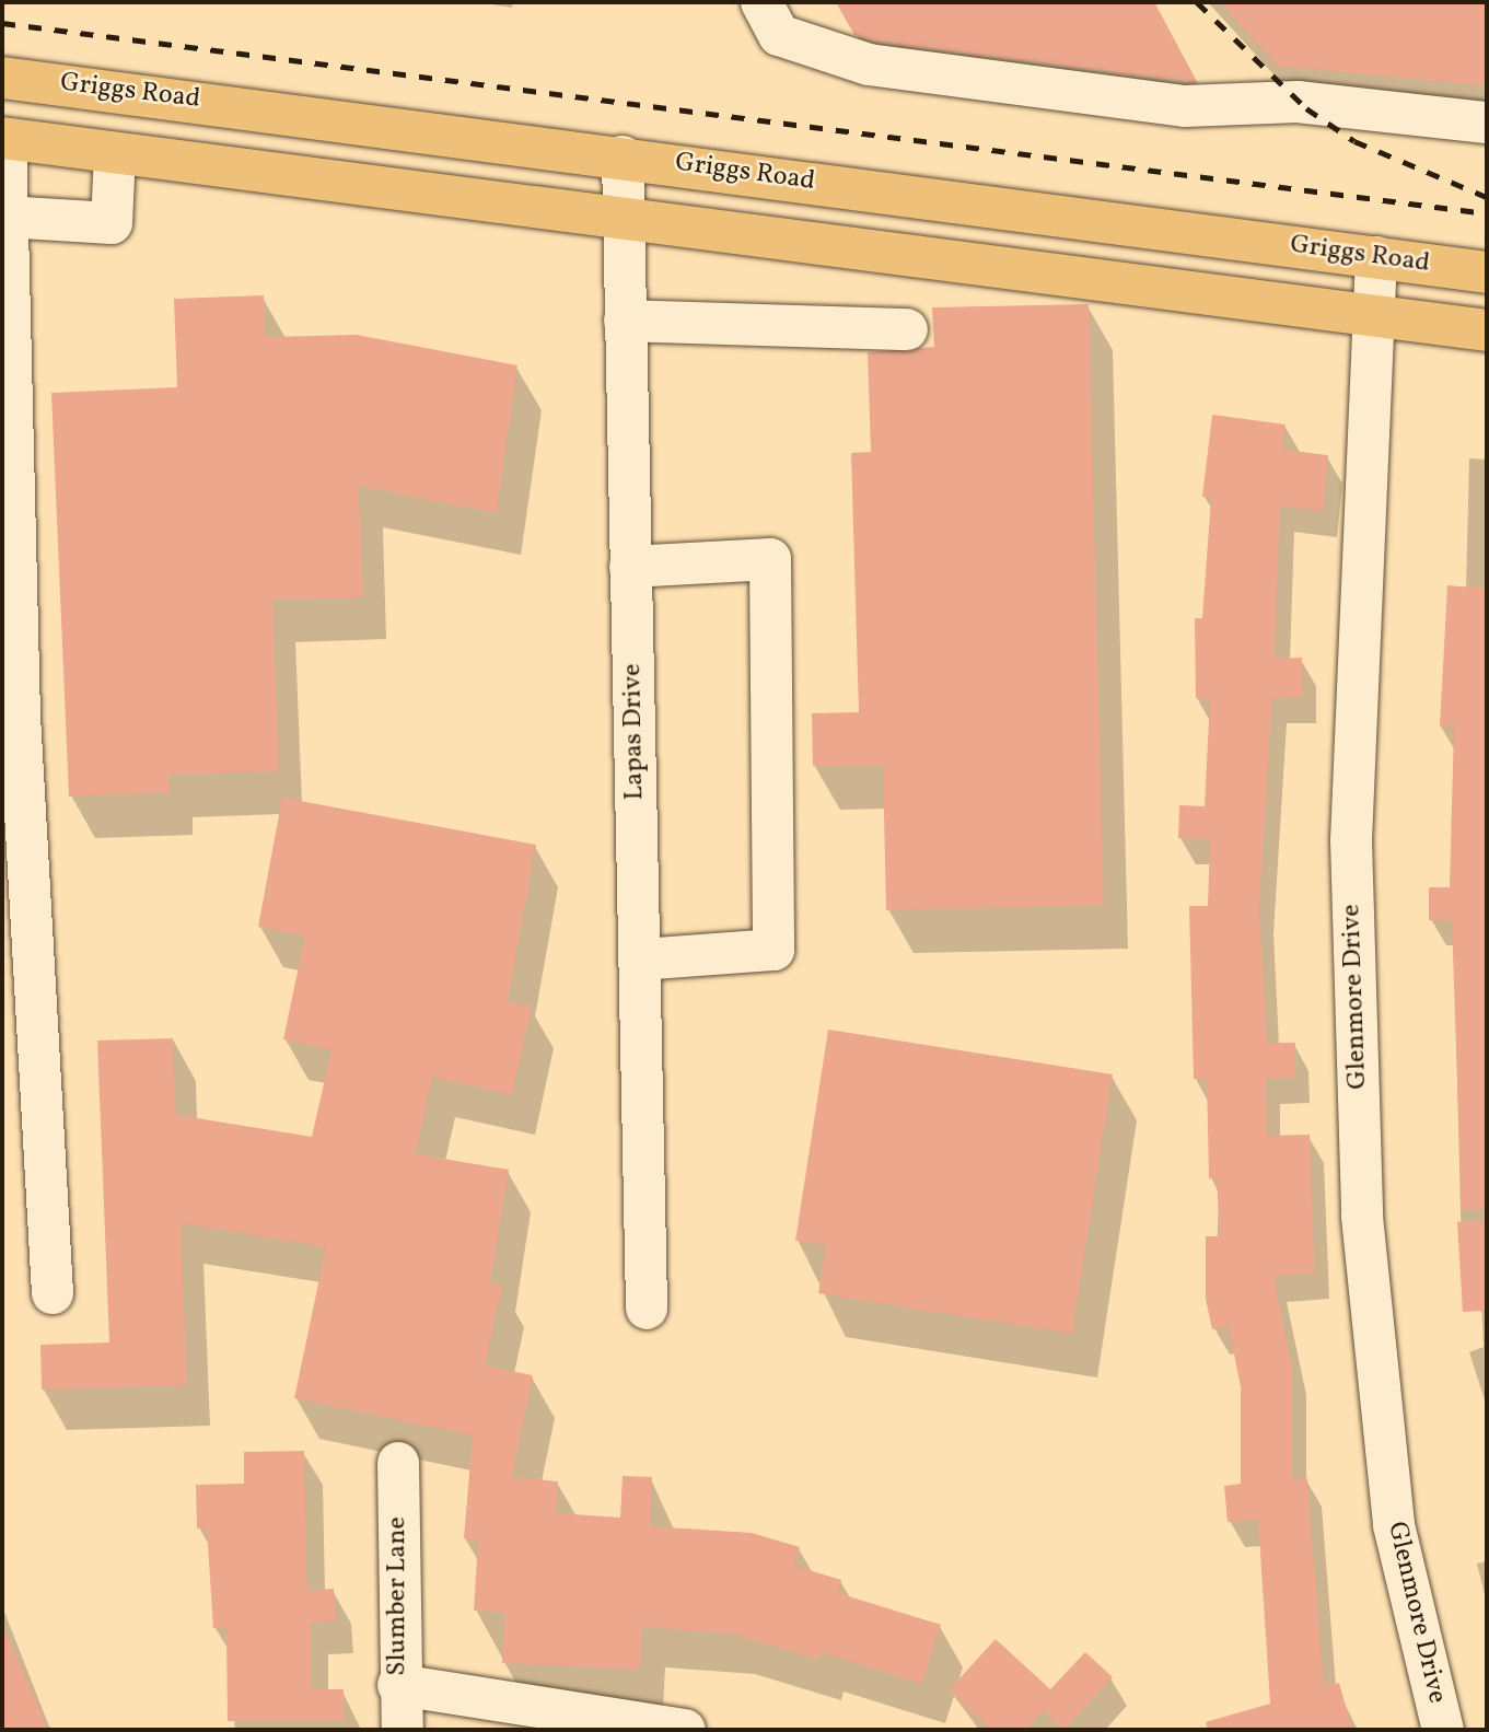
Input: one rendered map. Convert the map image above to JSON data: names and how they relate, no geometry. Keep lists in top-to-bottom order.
{
  "streets": {
    "main road": ["Griggs Road"],
    "street": ["Lapas Drive", "Glenmore Drive", "Slumber Lane"]
  },
  "crossings": [
    ["Griggs Road", "Lapas Drive"],
    ["Griggs Road", "Glenmore Drive"]
  ]
}
